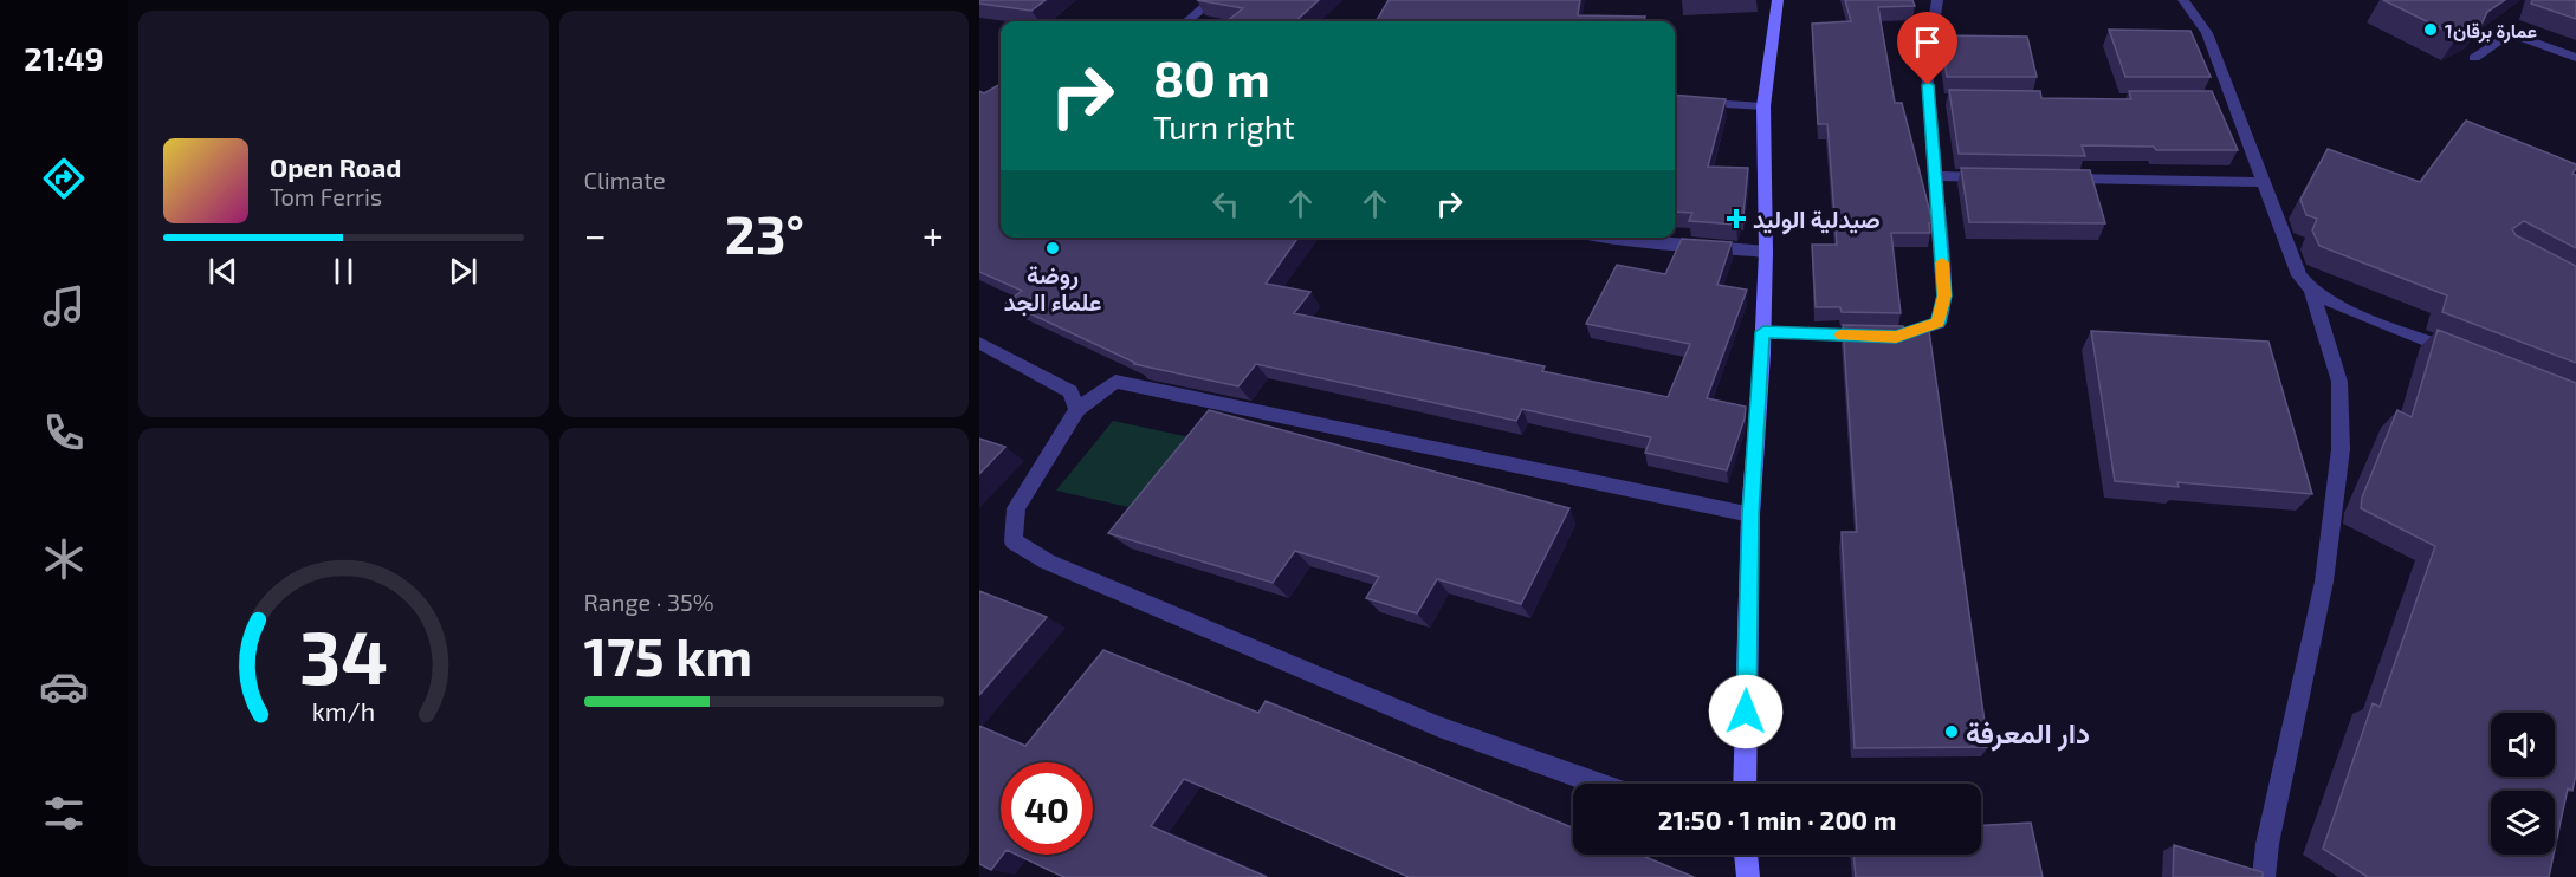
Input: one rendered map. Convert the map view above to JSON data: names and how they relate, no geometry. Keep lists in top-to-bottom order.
{
  "places": {
    "other": ["1عمارة برقان", "روضة علماء الجد", "دار المعرفة"],
    "health": ["صيدلية الوليد"]
  },
  "page": {
    "tabs": "21:49",
    "tile": [
      "Climate",
      ["Range · 35%", "175 km"]
    ],
    "turn": ["80 m", "Turn right"],
    "song": ["Open Road", "Tom Ferris"],
    "heat": ["−", "23°", "+"],
    "limit": "40",
    "trip": "21:50 · 1 min · 200 m",
    "gauge": ["34", "km/h"]
  }
}
